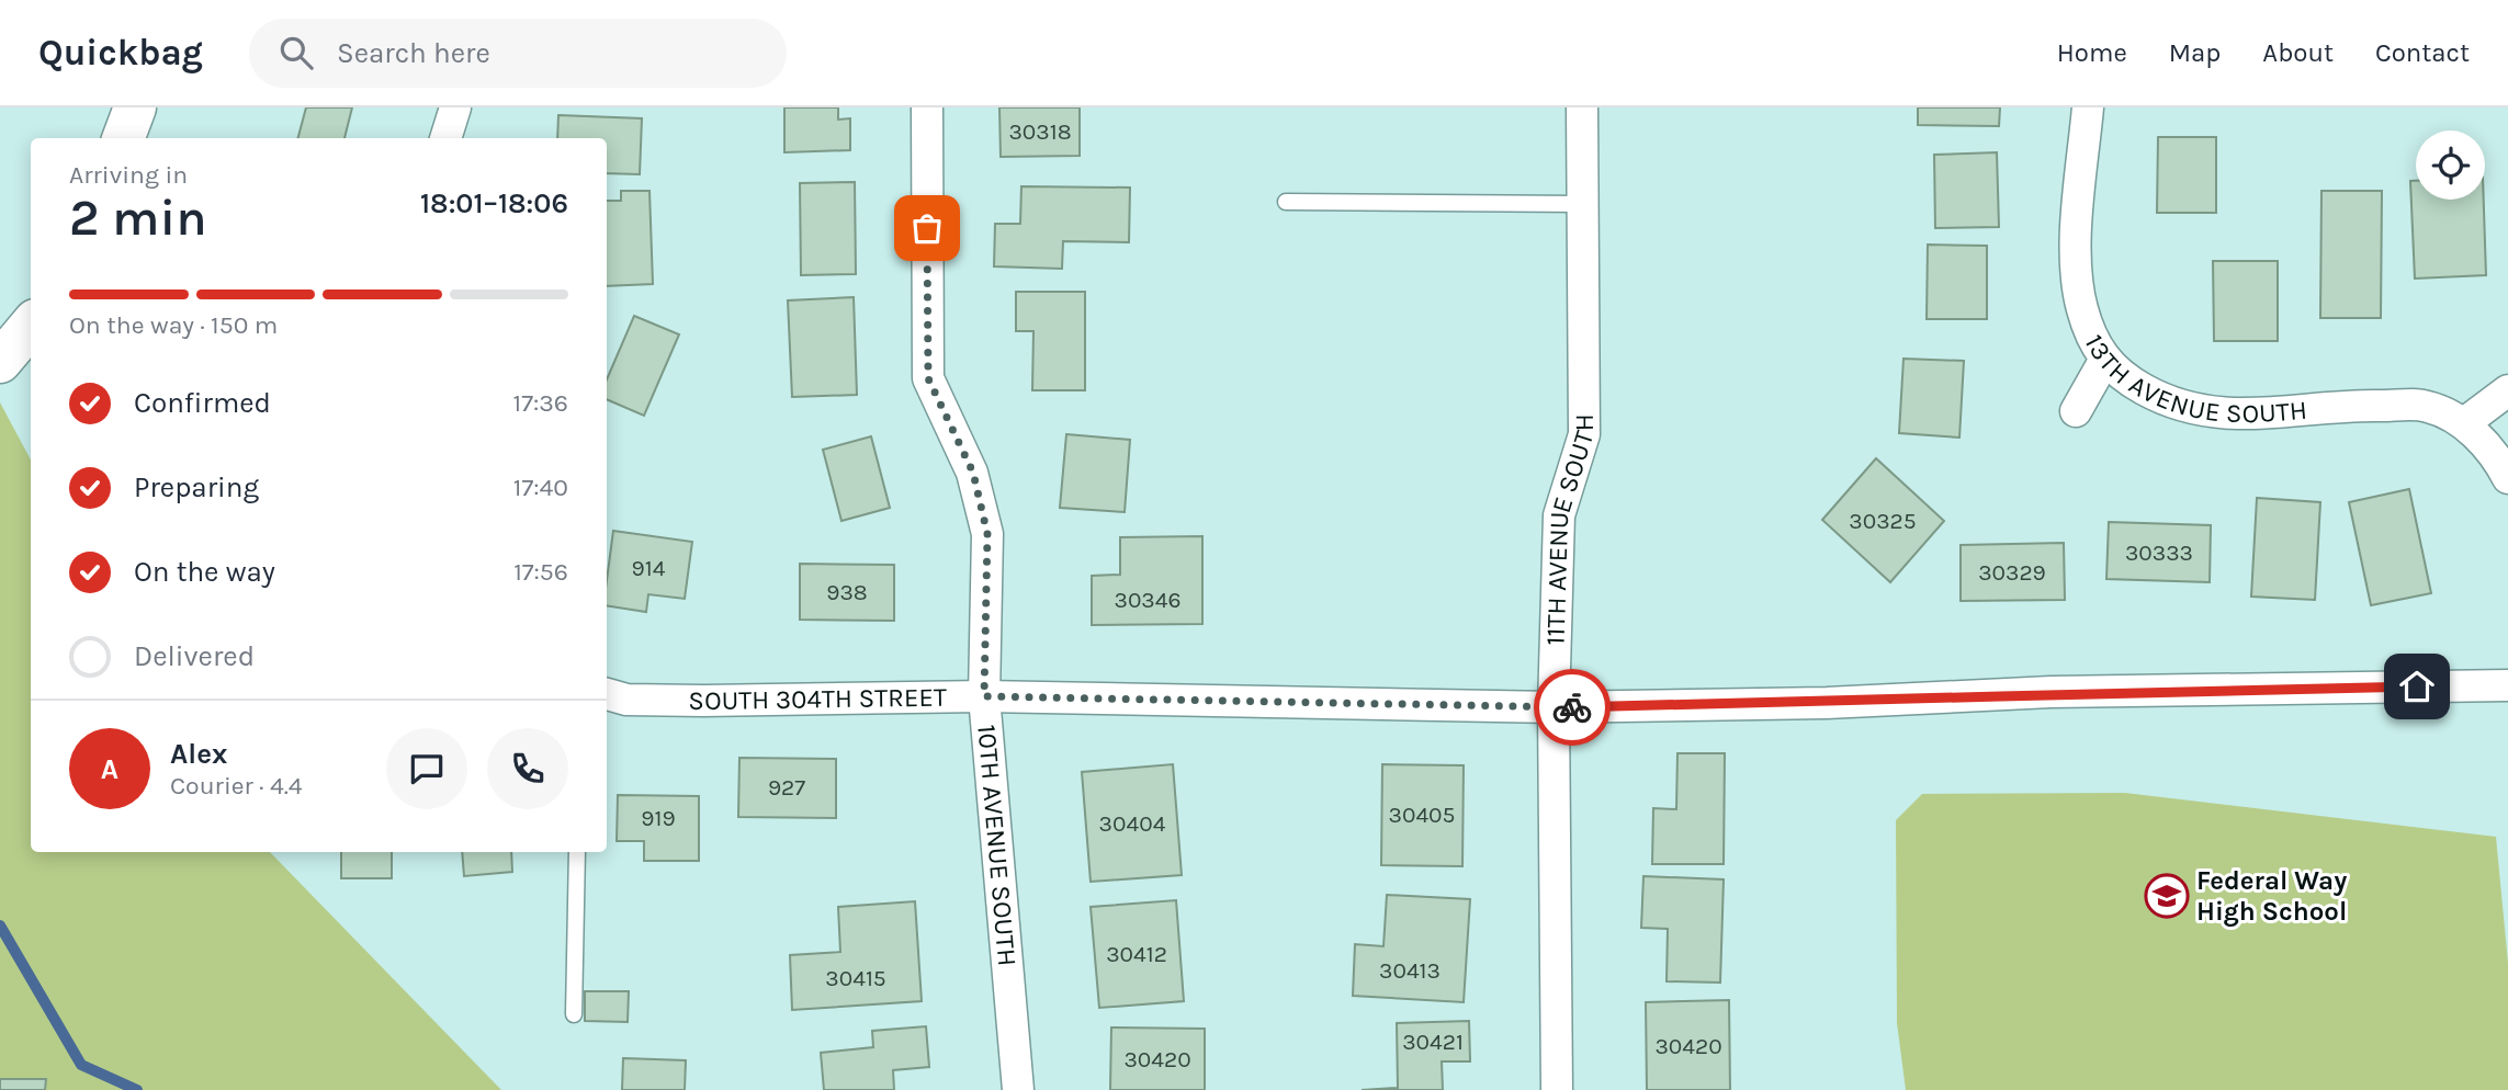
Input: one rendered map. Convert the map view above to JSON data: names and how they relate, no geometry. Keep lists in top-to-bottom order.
{
  "streets": {
    "street": [
      "13TH AVENUE SOUTH",
      "11TH AVENUE SOUTH",
      "SOUTH 304TH STREET",
      "10TH AVENUE SOUTH"
    ]
  },
  "crossings": [
    ["11TH AVENUE SOUTH", "SOUTH 304TH STREET"],
    ["SOUTH 304TH STREET", "10TH AVENUE SOUTH"]
  ],
  "places": {
    "school or university": ["Federal Way High School"]
  },
  "house_numbers": [
    "30318",
    "30325",
    "30333",
    "914",
    "30329",
    "938",
    "30346",
    "927",
    "30405",
    "919",
    "30404",
    "30412",
    "30413",
    "30415",
    "30421",
    "30420",
    "30420"
  ],
  "page": {
    "header": "Quickbag",
    "search": "Search here",
    "nav": [
      "Home",
      "Map",
      "About",
      "Contact"
    ],
    "heading": ["2 min", "Arriving in", "18:01–18:06"],
    "panel": ["Alex", "Courier · 4.4"],
    "bar": "On the way · 150 m",
    "list": [
      ["Confirmed", "17:36"],
      ["Preparing", "17:40"],
      ["On the way", "17:56"],
      "Delivered"
    ],
    "round": "A"
  }
}
